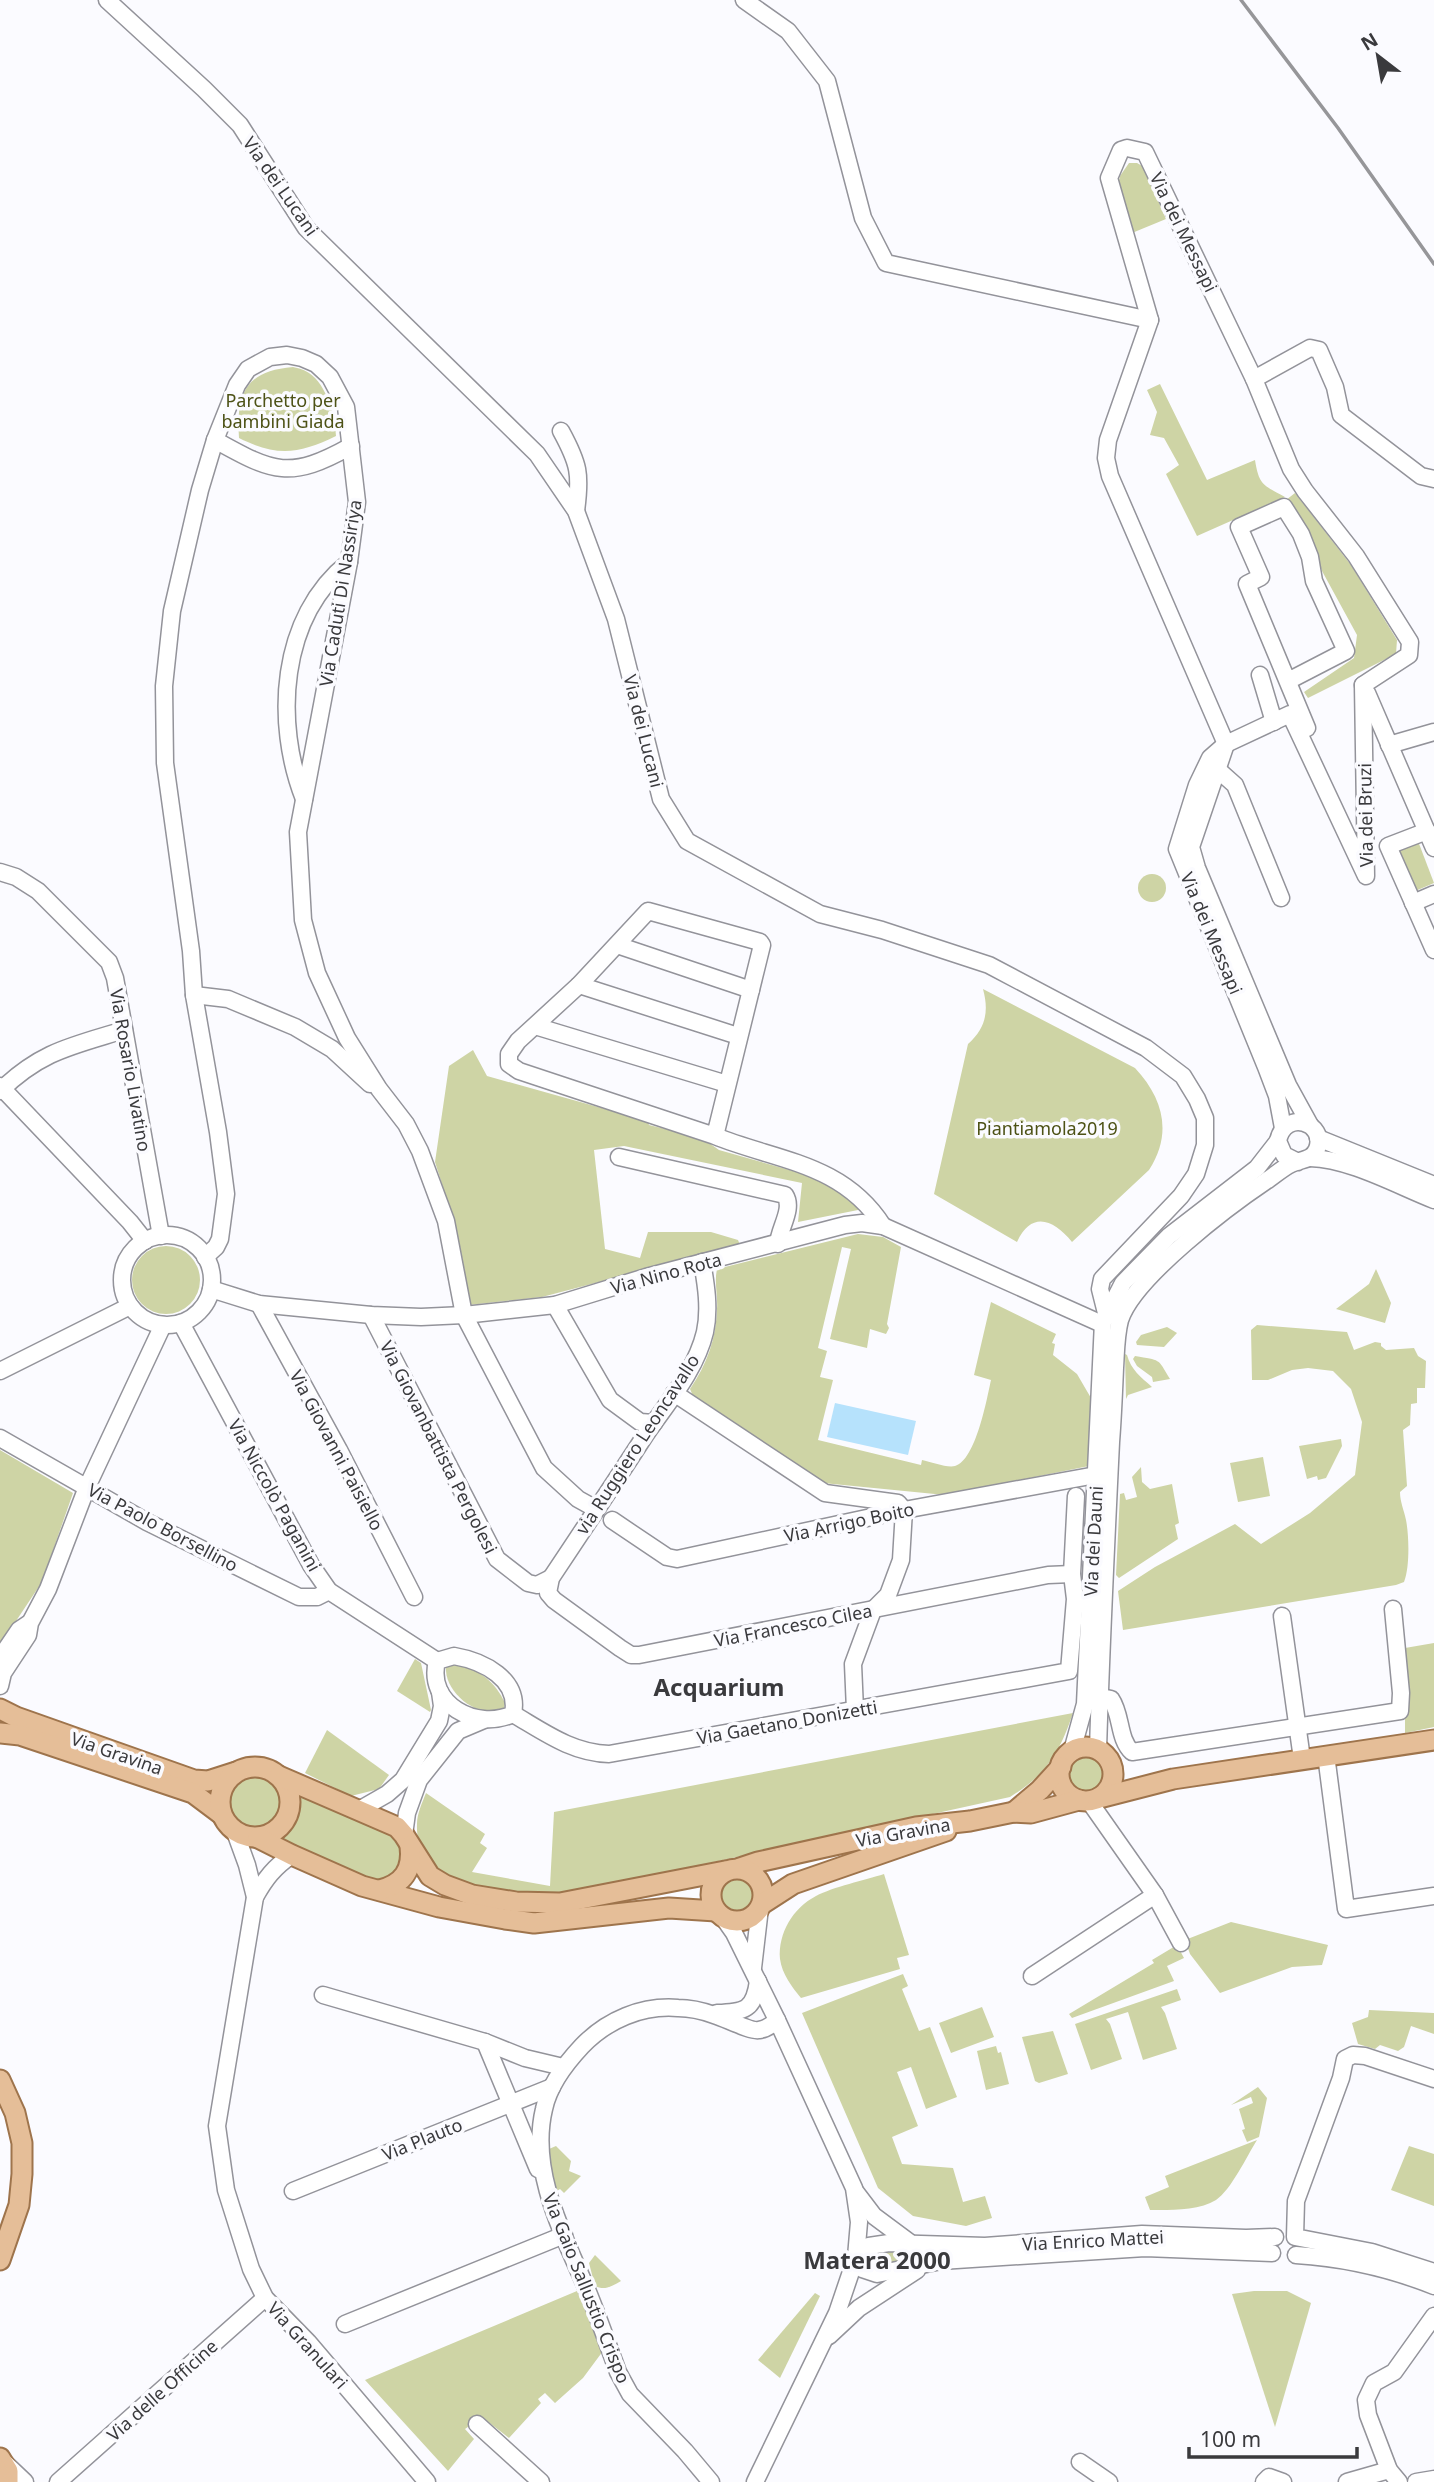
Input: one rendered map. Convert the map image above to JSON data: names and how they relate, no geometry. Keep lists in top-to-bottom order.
{
  "streets": {
    "main road": ["Via Gravina"],
    "street": [
      "Via dei Lucani",
      "Via dei Messapi",
      "Via Caduti Di Nassiriya",
      "Via dei Bruzi",
      "Via Rosario Livatino",
      "Via Nino Rota",
      "via Ruggiero Leoncavallo",
      "Via Giovanbattista Pergolesi",
      "Via Giovanni Paisiello",
      "Via Niccolò Paganini",
      "Via Arrigo Boito",
      "Via Paolo Borsellino",
      "Via dei Dauni",
      "Via Francesco Cilea",
      "Via Gaetano Donizetti",
      "Via Plauto",
      "Via Enrico Mattei",
      "Via Gaio Sallustio Crispo",
      "Via Granulari",
      "Via delle Officine"
    ]
  },
  "crossings": [
    ["Via dei Messapi", "Via dei Bruzi"],
    ["Via dei Messapi", "Via dei Dauni"],
    ["Via Caduti Di Nassiriya", "Via Rosario Livatino"],
    ["Via Caduti Di Nassiriya", "Via Nino Rota"],
    ["Via Caduti Di Nassiriya", "via Ruggiero Leoncavallo"],
    ["Via Caduti Di Nassiriya", "Via Niccolò Paganini"],
    ["Via Rosario Livatino", "Via Nino Rota"],
    ["Via Rosario Livatino", "Via Niccolò Paganini"],
    ["Via Nino Rota", "via Ruggiero Leoncavallo"],
    ["Via Nino Rota", "Via Giovanbattista Pergolesi"],
    ["Via Nino Rota", "Via Giovanni Paisiello"],
    ["Via Nino Rota", "Via Niccolò Paganini"],
    ["Via Nino Rota", "Via dei Dauni"],
    ["via Ruggiero Leoncavallo", "Via Giovanbattista Pergolesi"],
    ["via Ruggiero Leoncavallo", "Via Francesco Cilea"],
    ["Via Giovanbattista Pergolesi", "Via Francesco Cilea"],
    ["Via Niccolò Paganini", "Via Paolo Borsellino"],
    ["Via Niccolò Paganini", "Via Gaetano Donizetti"],
    ["Via Arrigo Boito", "Via dei Dauni"],
    ["Via Francesco Cilea", "Via Gaetano Donizetti"],
    ["Via Plauto", "Via Gaio Sallustio Crispo"],
    ["Via Granulari", "Via delle Officine"]
  ],
  "districts": ["Acquarium", "Matera 2000"],
  "parks": ["Parchetto per bambini Giada", "Piantiamola2019"],
  "scale_bar": "100 m",
  "north": "top left"
}
